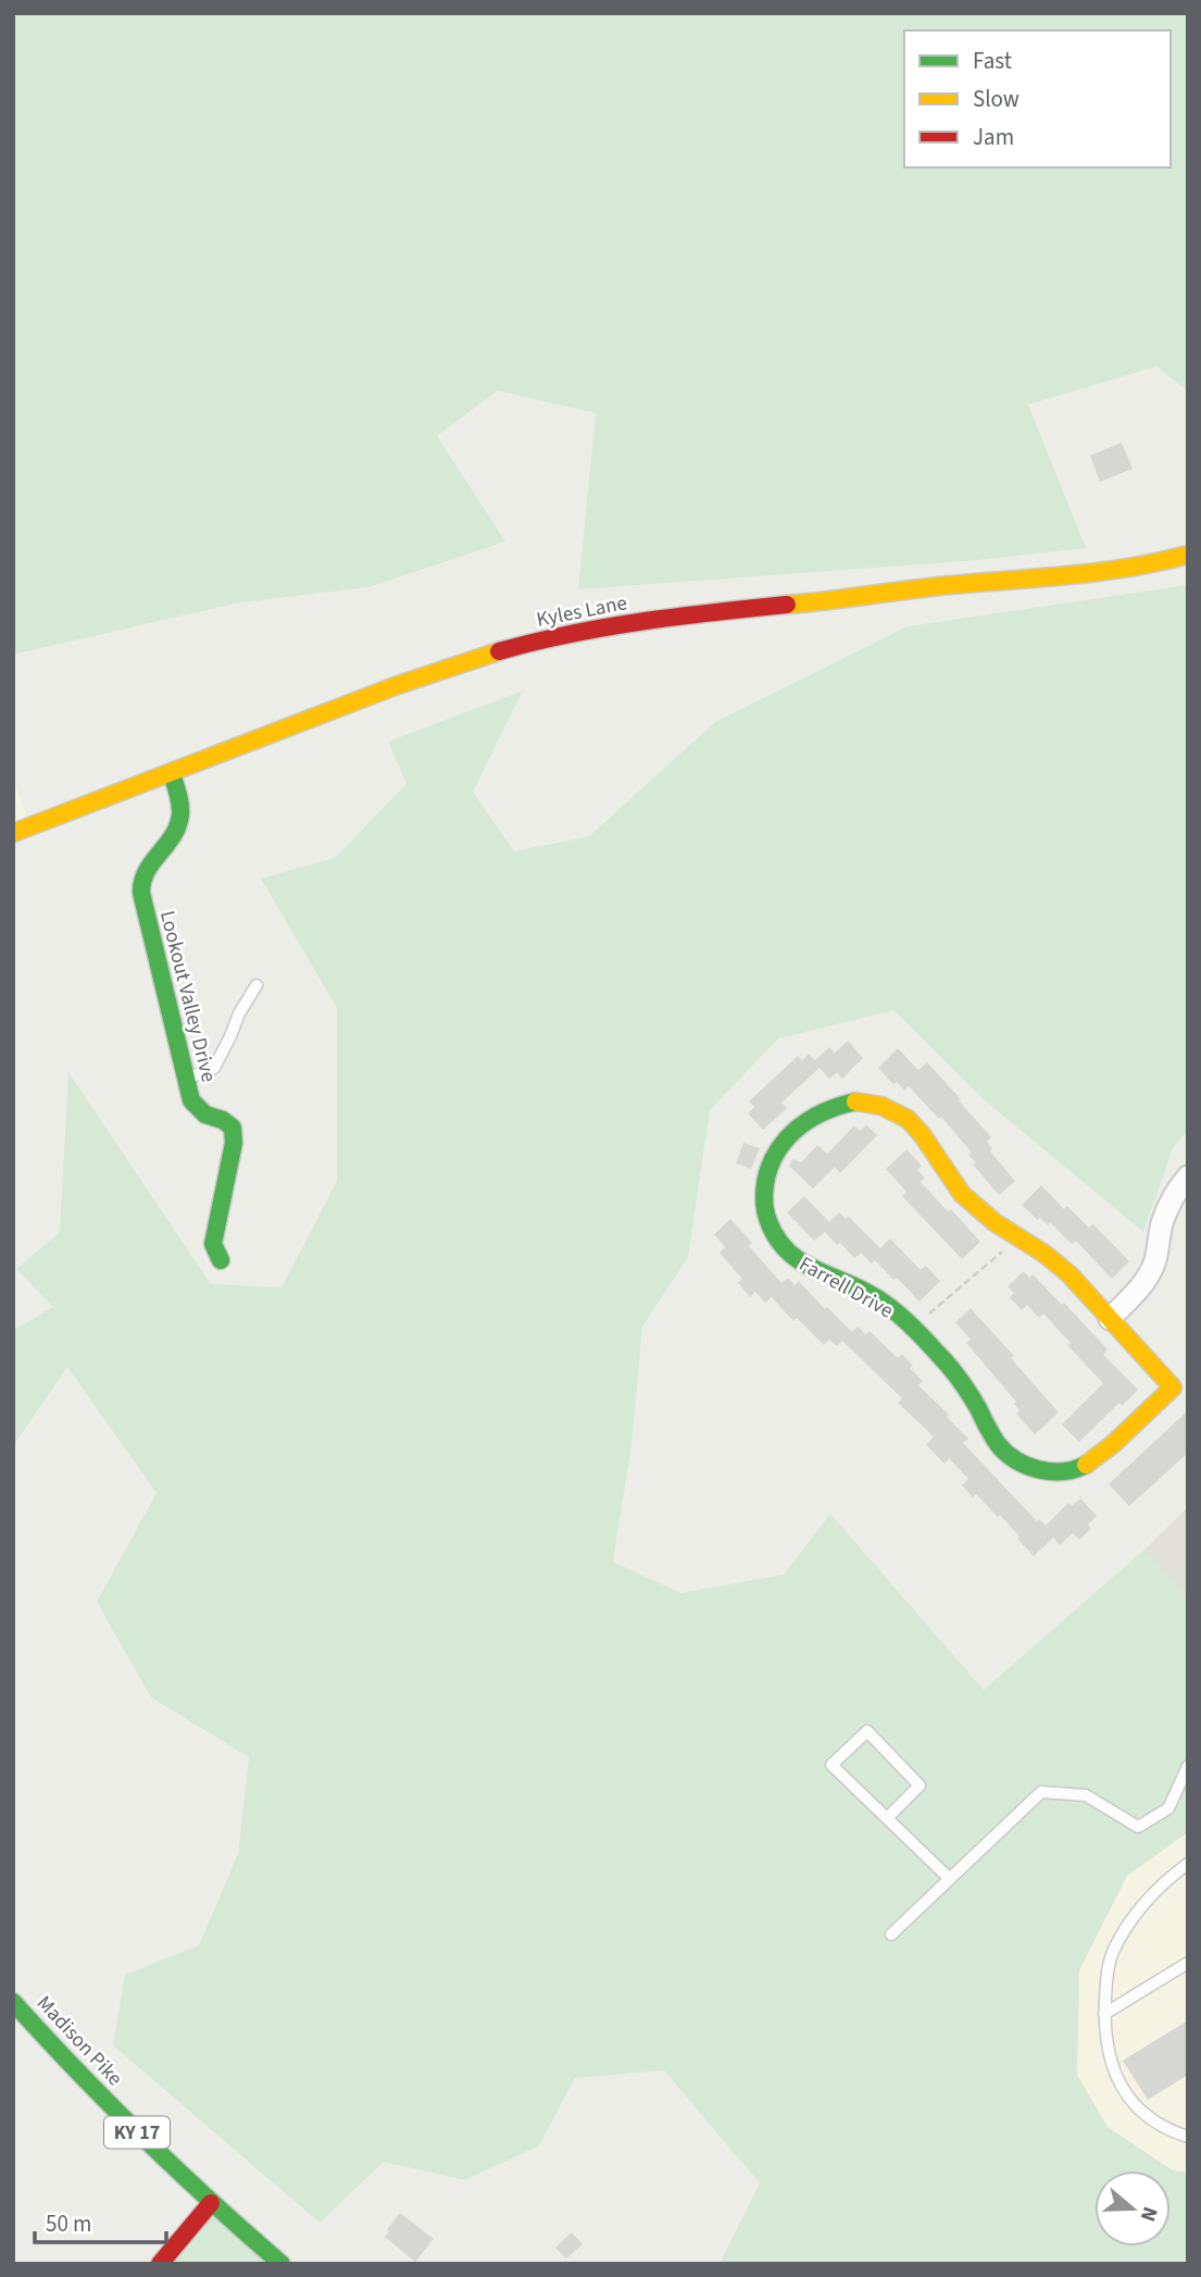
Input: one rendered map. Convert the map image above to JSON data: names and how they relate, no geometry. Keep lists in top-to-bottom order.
{
  "streets": {
    "street": [
      "Kyles Lane",
      "Lookout Valley Drive",
      "Farrell Drive",
      "Madison Pike",
      "KY 17"
    ]
  },
  "crossings": [
    ["Kyles Lane", "Lookout Valley Drive"]
  ],
  "legend": ["Fast", "Slow", "Jam"],
  "scale_bar": "50 m",
  "north": "right"
}
